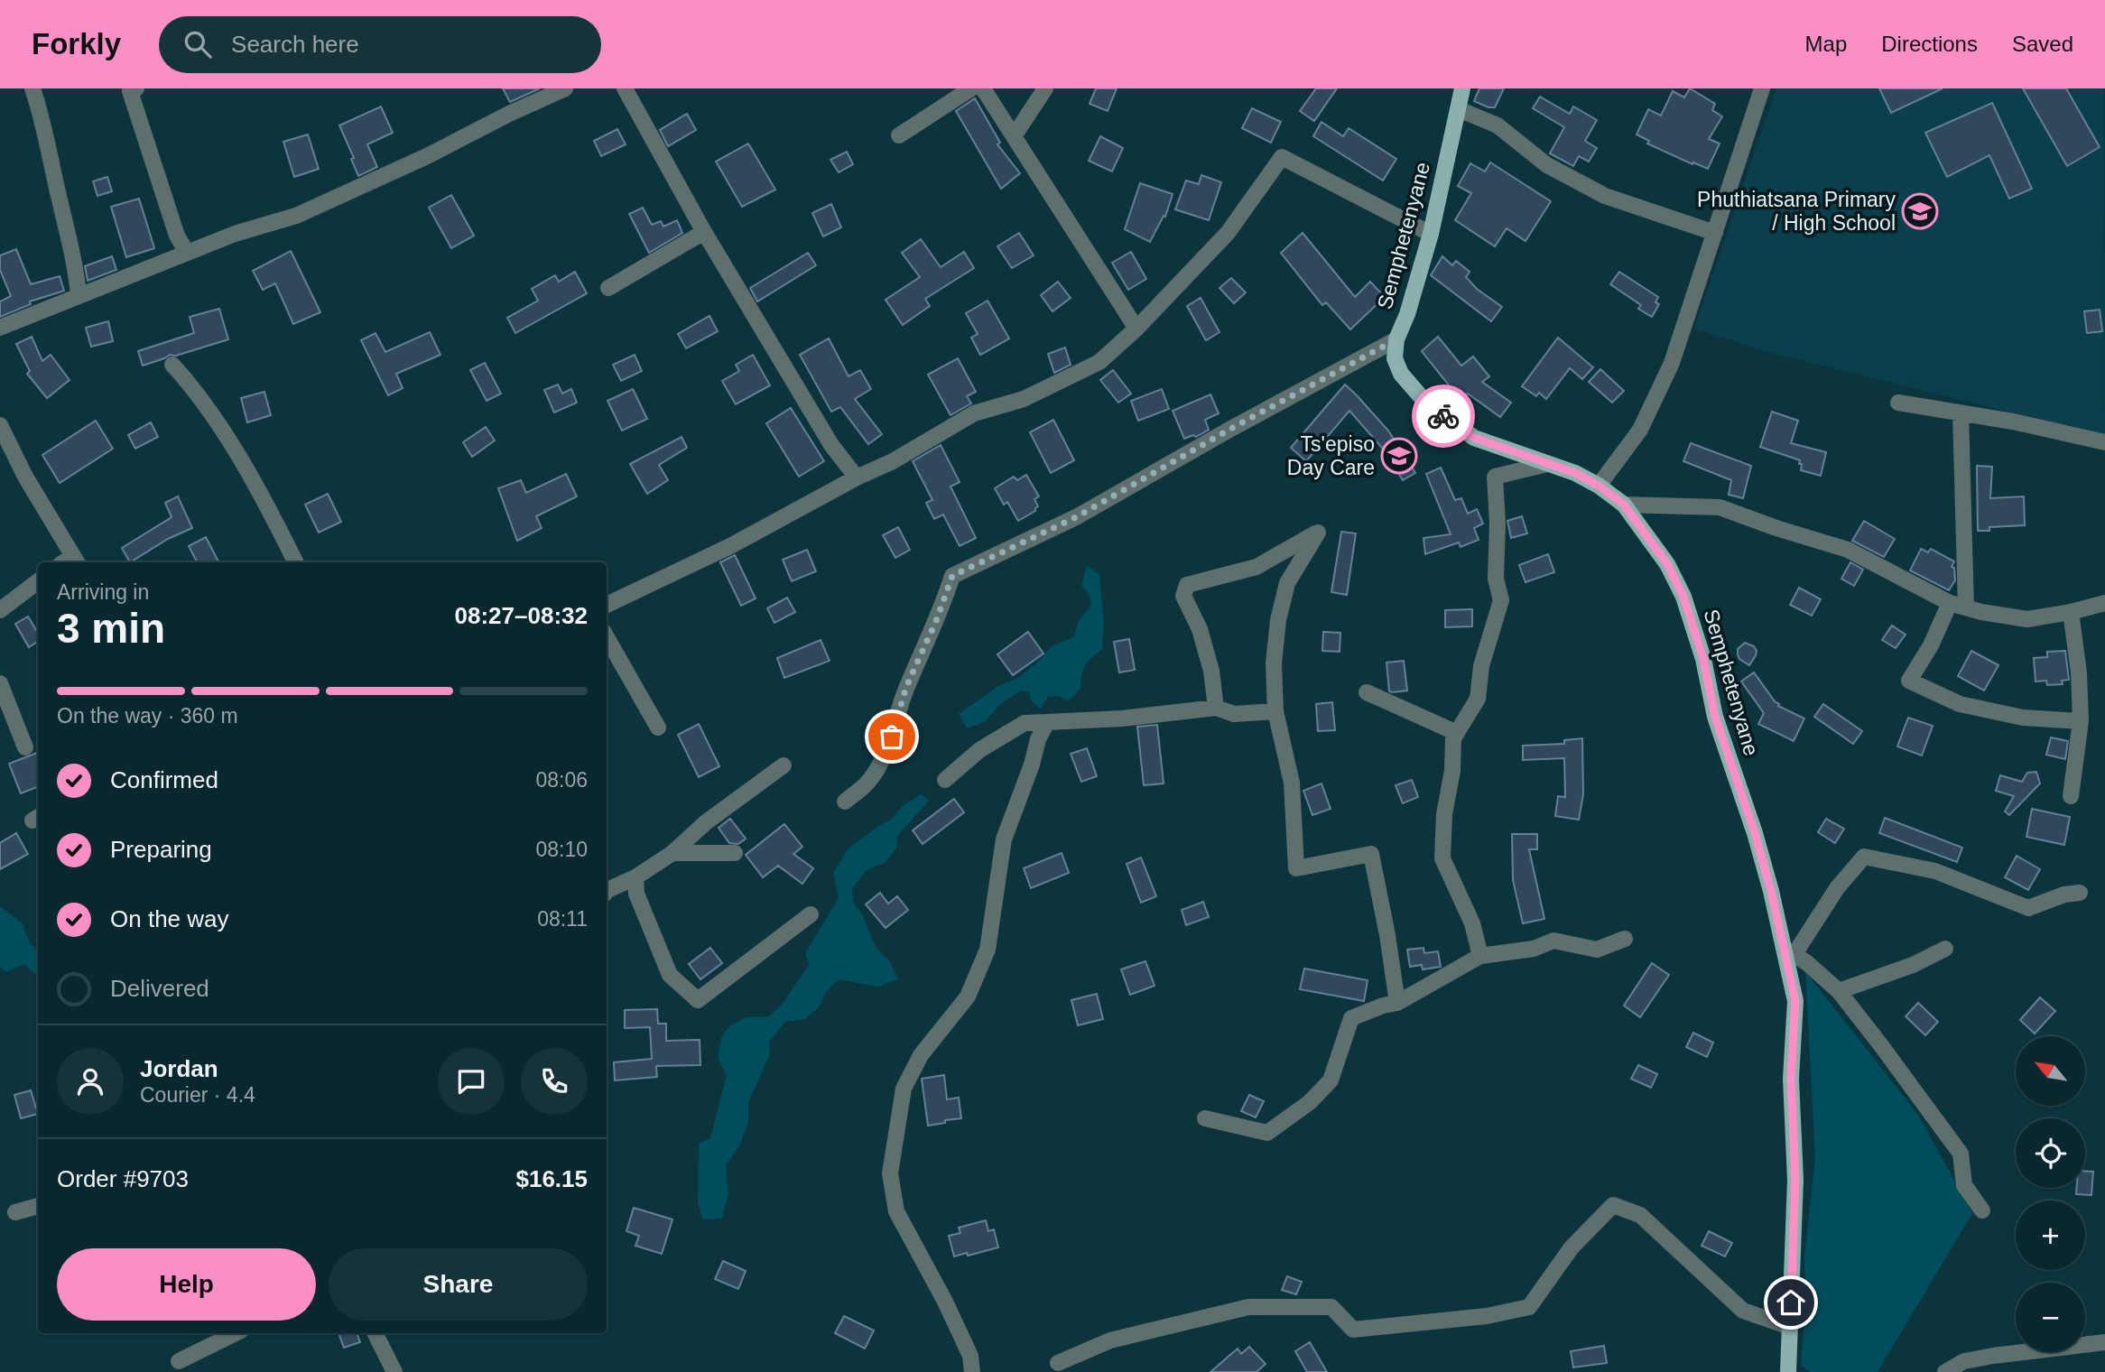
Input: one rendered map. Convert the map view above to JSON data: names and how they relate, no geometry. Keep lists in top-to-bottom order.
{
  "streets": {
    "main road": ["Semphetenyane"]
  },
  "places": {
    "school or university": ["Phuthiatsana Primary / High School", "Ts'episo Day Care"]
  },
  "north": "top left",
  "page": {
    "header": "Forkly",
    "search": "Search here",
    "nav": ["Map", "Directions", "Saved"],
    "heading": ["3 min", "Arriving in", "08:27–08:32"],
    "panel": [
      "Jordan",
      "Courier · 4.4",
      "Order #9703",
      "$16.15"
    ],
    "bar": "On the way · 360 m",
    "list": [
      ["Confirmed", "08:06"],
      ["Preparing", "08:10"],
      ["On the way", "08:11"],
      "Delivered"
    ],
    "map_buttons": ["+", "−"],
    "buttons": ["Help", "Share"]
  }
}
